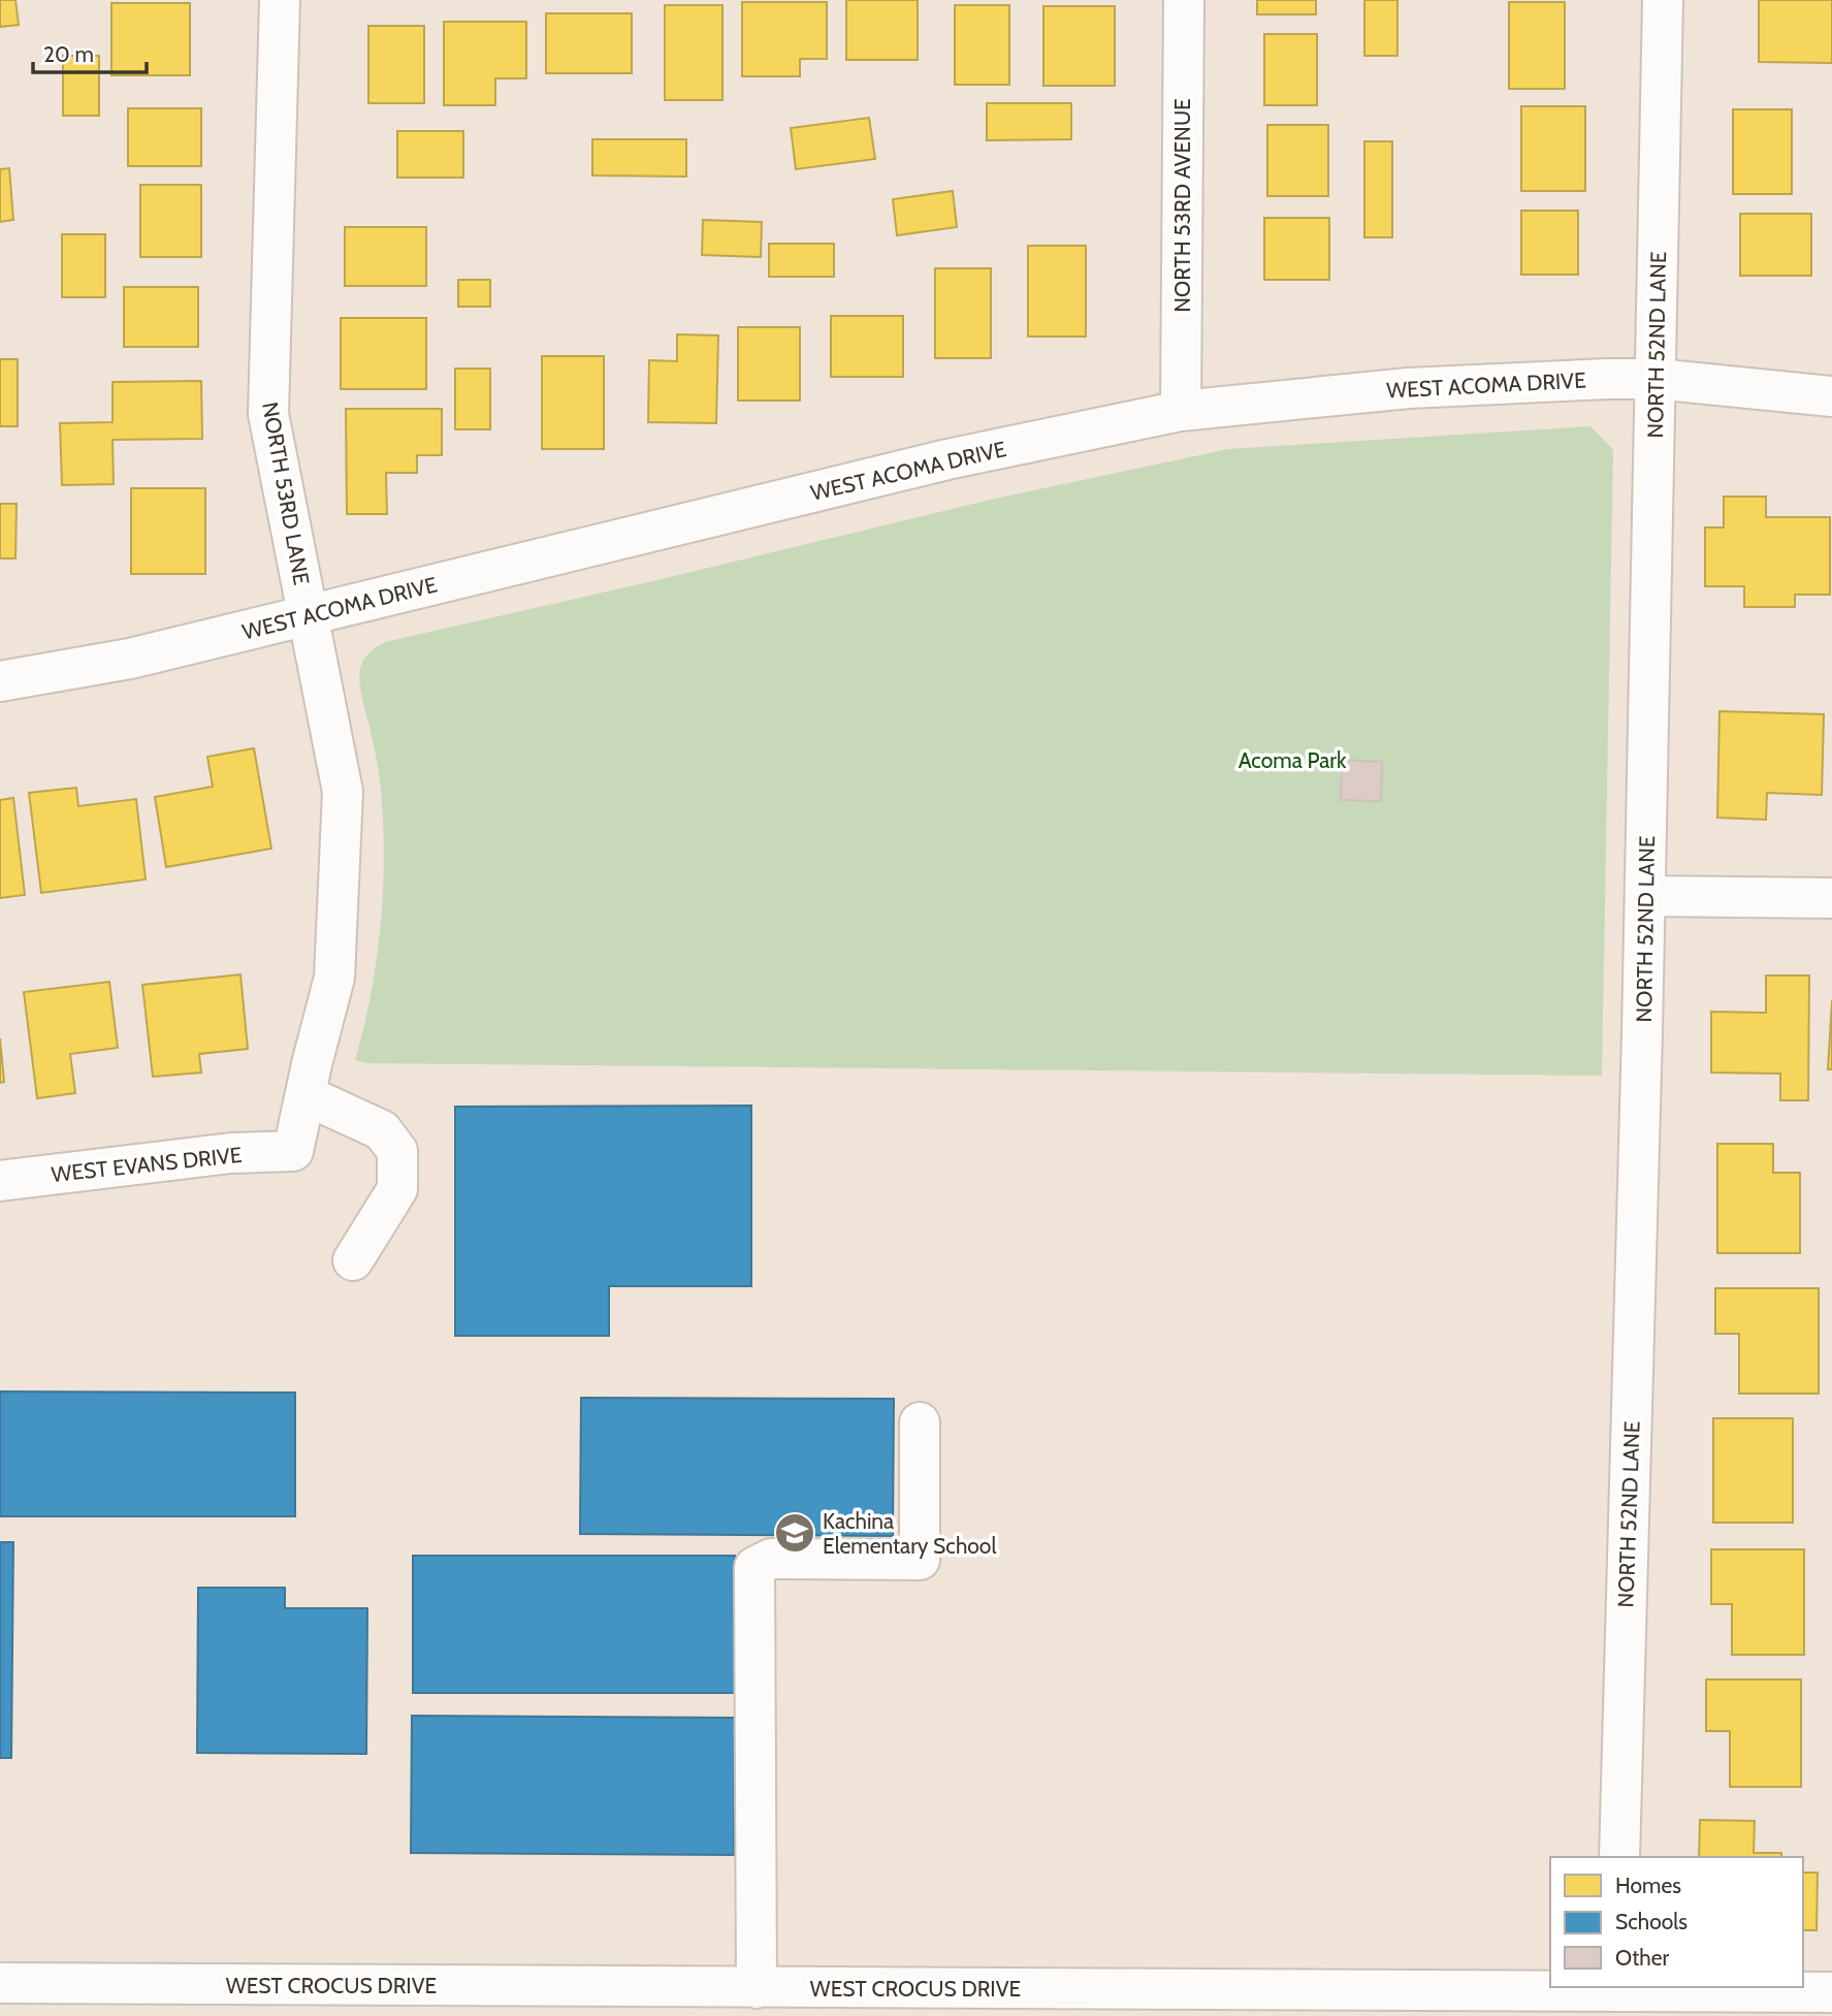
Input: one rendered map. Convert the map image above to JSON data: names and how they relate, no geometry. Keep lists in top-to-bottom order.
{
  "streets": {
    "street": [
      "NORTH 53RD AVENUE",
      "NORTH 52ND LANE",
      "WEST ACOMA DRIVE",
      "NORTH 53RD LANE",
      "WEST EVANS DRIVE",
      "WEST CROCUS DRIVE"
    ]
  },
  "crossings": [
    ["NORTH 53RD AVENUE", "WEST ACOMA DRIVE"],
    ["NORTH 52ND LANE", "WEST ACOMA DRIVE"],
    ["WEST ACOMA DRIVE", "NORTH 53RD LANE"],
    ["NORTH 53RD LANE", "WEST EVANS DRIVE"]
  ],
  "parks": ["Acoma Park"],
  "places": {
    "school or university": ["Kachina Elementary School"]
  },
  "legend": ["Homes", "Schools", "Other"],
  "scale_bar": "20 m"
}
